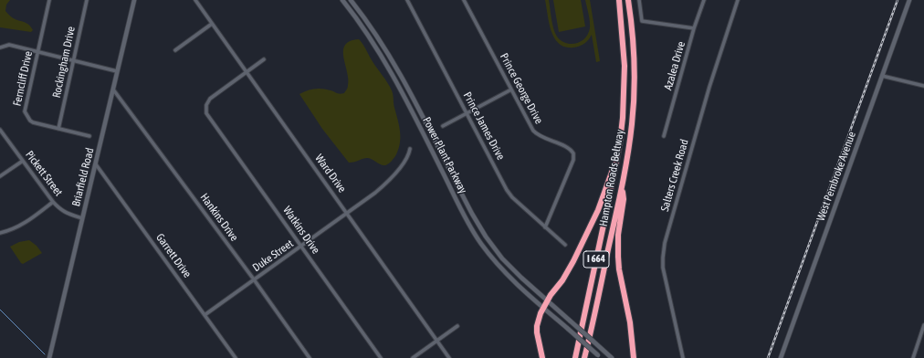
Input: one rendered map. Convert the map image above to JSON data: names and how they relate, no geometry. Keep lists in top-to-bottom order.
{
  "streets": {
    "highway": ["Hampton Roads Beltway", "I 664"],
    "main road": ["Power Plant Parkway", "West Pembroke Avenue", "Briarfield Road"],
    "street": [
      "Rockingham Drive",
      "Azalea Drive",
      "Ferncliff Drive",
      "Prince George Drive",
      "Prince James Drive",
      "Pickett Street",
      "Ward Drive",
      "Salters Creek Road",
      "Hankins Drive",
      "Watkins Drive",
      "Garrett Drive",
      "Duke Street"
    ]
  },
  "crossings": [
    ["Rockingham Drive", "Ferncliff Drive"],
    ["Prince George Drive", "Prince James Drive"],
    ["Pickett Street", "Briarfield Road"],
    ["Ward Drive", "Watkins Drive"],
    ["Ward Drive", "Duke Street"],
    ["Briarfield Road", "Hankins Drive"],
    ["Briarfield Road", "Garrett Drive"],
    ["Hankins Drive", "Duke Street"],
    ["Watkins Drive", "Duke Street"],
    ["Garrett Drive", "Duke Street"]
  ]
}
